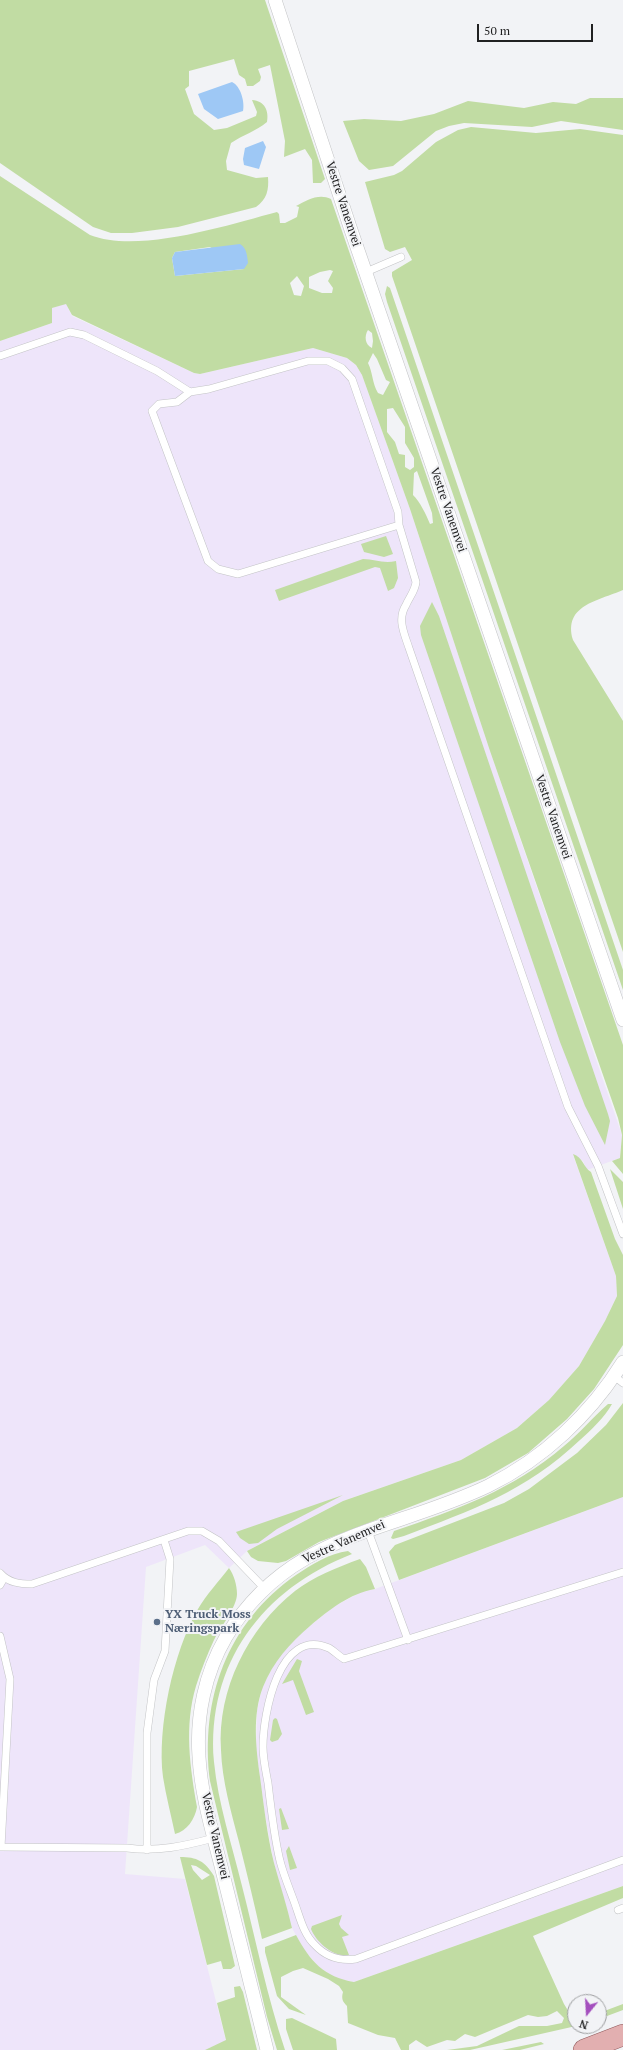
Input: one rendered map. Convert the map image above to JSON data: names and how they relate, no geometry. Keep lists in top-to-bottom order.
{
  "streets": {
    "street": ["Vestre Vanemvei"]
  },
  "places": ["YX Truck Moss Næringspark"],
  "scale_bar": "50 m",
  "north": "bottom"
}
